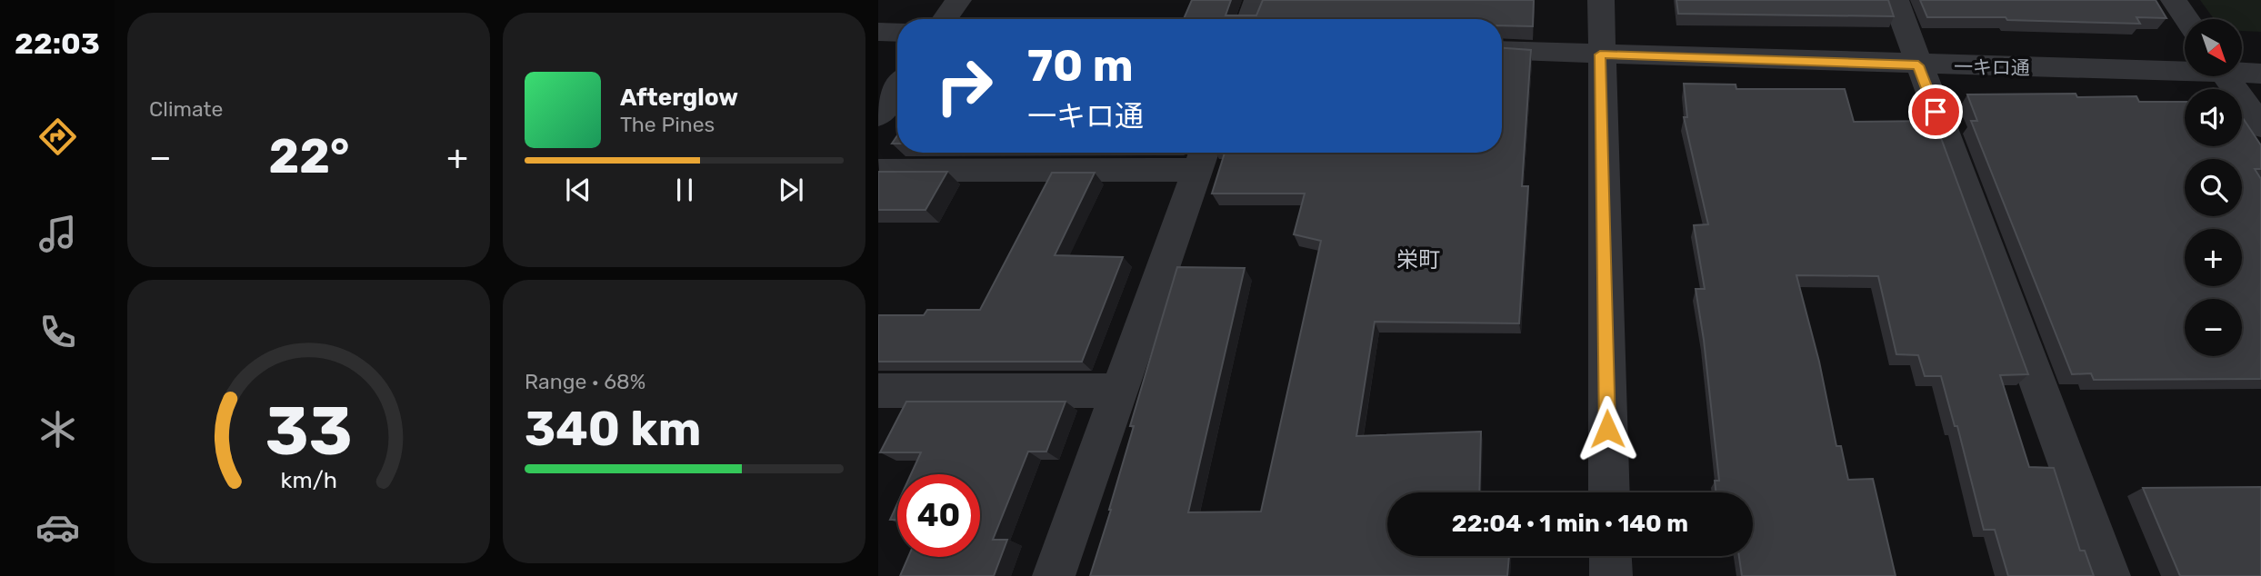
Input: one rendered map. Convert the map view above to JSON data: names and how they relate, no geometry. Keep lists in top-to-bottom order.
{
  "streets": {
    "street": ["一キロ通"]
  },
  "districts": ["栄町"],
  "north": "bottom right",
  "page": {
    "tabs": "22:03",
    "tile": [
      "Climate",
      ["Range · 68%", "340 km"]
    ],
    "map_buttons": ["+", "−"],
    "turn": ["70 m", "一キロ通"],
    "song": ["Afterglow", "The Pines"],
    "heat": ["−", "22°", "+"],
    "limit": "40",
    "trip": "22:04 · 1 min · 140 m",
    "gauge": ["33", "km/h"]
  }
}
